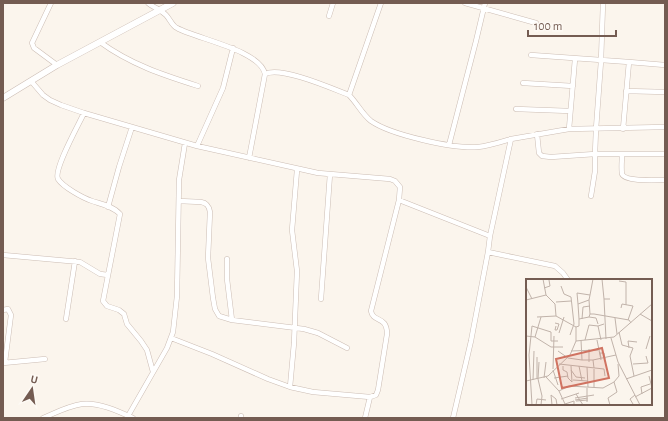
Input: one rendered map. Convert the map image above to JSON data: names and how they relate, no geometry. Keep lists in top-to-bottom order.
{
  "scale_bar": "100 m",
  "north": "top"
}
